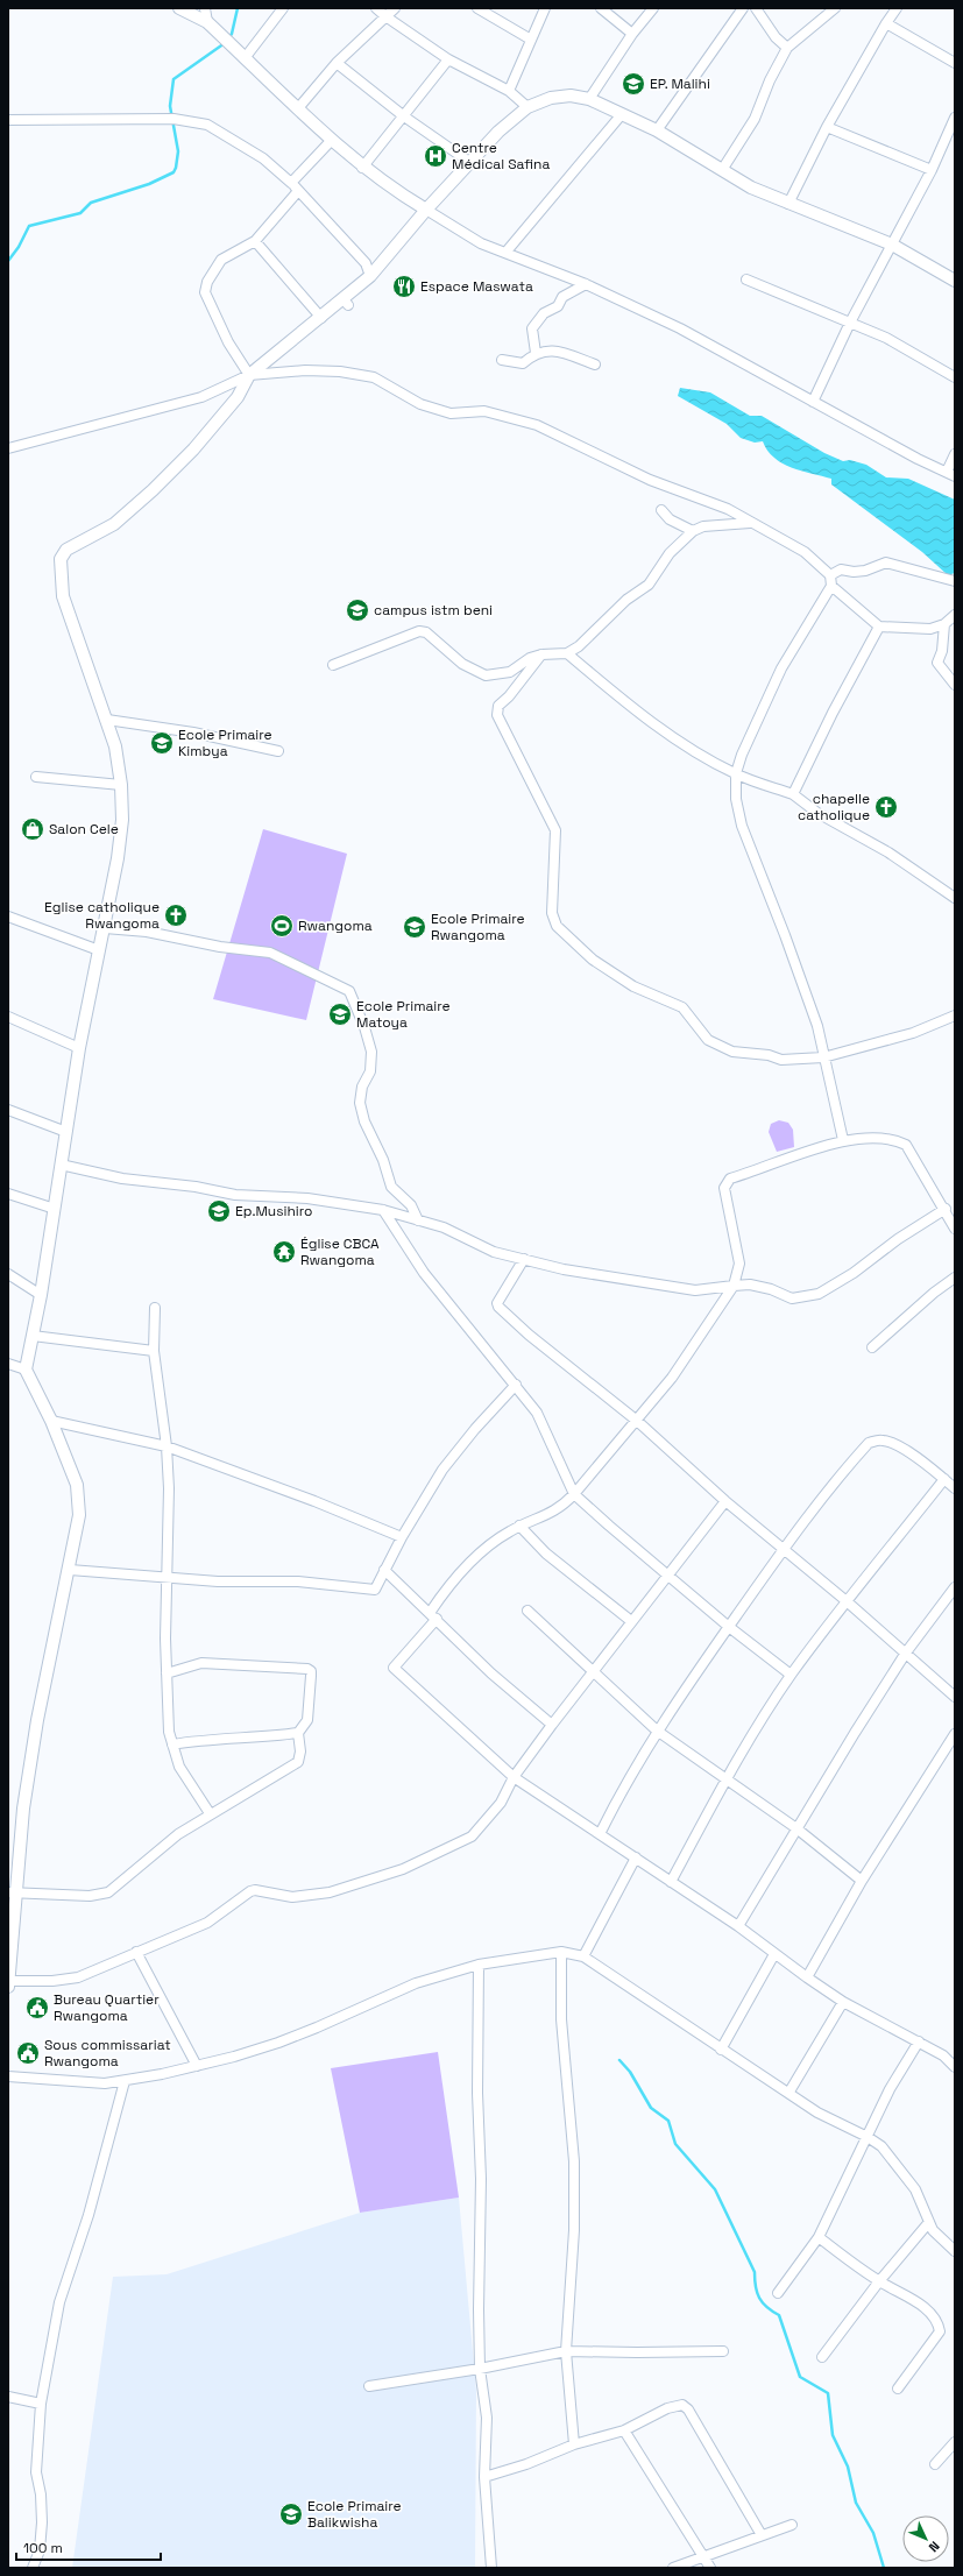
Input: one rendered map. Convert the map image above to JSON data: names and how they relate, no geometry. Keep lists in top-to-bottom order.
{
  "places": {
    "school or university": [
      "EP. Malihi",
      "campus istm beni",
      "Ecole Primaire Kimbya",
      "Ecole Primaire Rwangoma",
      "Ecole Primaire Matoya",
      "Ep.Musihiro",
      "Ecole Primaire Balikwisha"
    ],
    "hospital": ["Centre Médical Safina"],
    "restaurant": ["Espace Maswata"],
    "church": ["chapelle catholique", "Eglise catholique Rwangoma"],
    "shop": ["Salon Cele"],
    "sports": ["Rwangoma"],
    "temple": ["Église CBCA Rwangoma"],
    "public building": ["Bureau Quartier Rwangoma", "Sous commissariat Rwangoma"]
  },
  "scale_bar": "100 m",
  "north": "bottom right"
}
